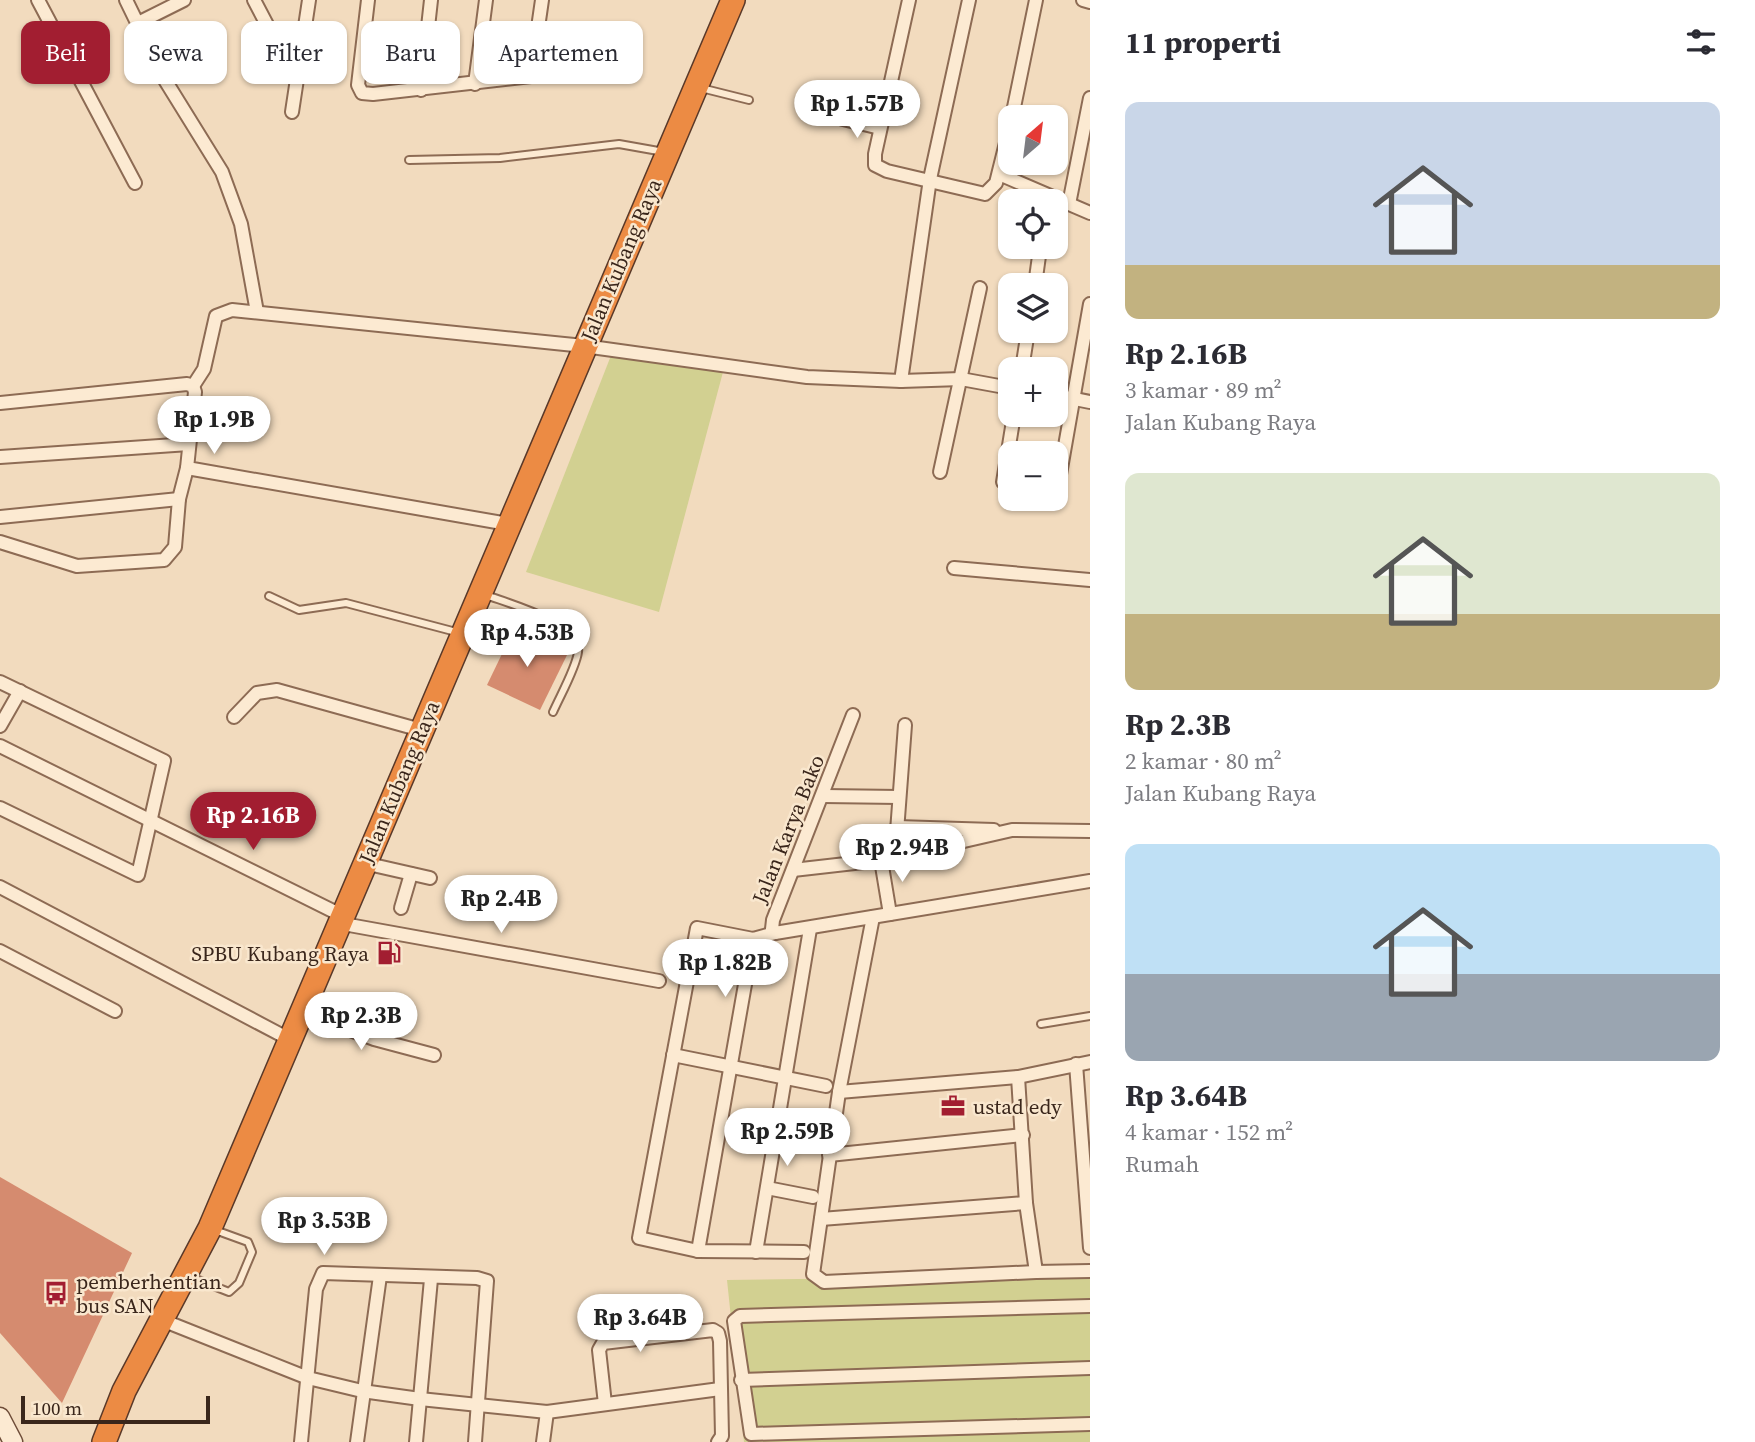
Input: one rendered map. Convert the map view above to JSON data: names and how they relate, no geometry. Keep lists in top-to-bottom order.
{
  "streets": {
    "highway": ["Jalan Kubang Raya"],
    "street": ["Jalan Karya Bako"]
  },
  "places": {
    "fuel station": ["SPBU Kubang Raya"],
    "office": ["ustad edy"],
    "bus stop": ["pemberhentian bus SAN"]
  },
  "scale_bar": "100 m",
  "north": "top right",
  "page": {
    "heading": "11 properti",
    "chip": [
      "Beli",
      "Sewa",
      "Filter",
      "Baru",
      "Apartemen"
    ],
    "price": [
      "Rp 1.57B",
      "Rp 1.9B",
      "Rp 4.53B",
      "Rp 2.16B",
      "Rp 2.94B",
      "Rp 2.4B",
      "Rp 1.82B",
      "Rp 2.3B",
      "Rp 2.59B",
      "Rp 3.53B",
      "Rp 3.64B"
    ],
    "list": [
      {
        "name": "Rp 2.16B",
        "note": "3 kamar · 89 m² · Jalan Kubang Raya"
      },
      {
        "name": "Rp 2.3B",
        "note": "2 kamar · 80 m² · Jalan Kubang Raya"
      },
      {
        "name": "Rp 3.64B",
        "note": "4 kamar · 152 m² · Rumah"
      }
    ],
    "map_buttons": ["+", "−"],
    "scale": "100 m"
  }
}
